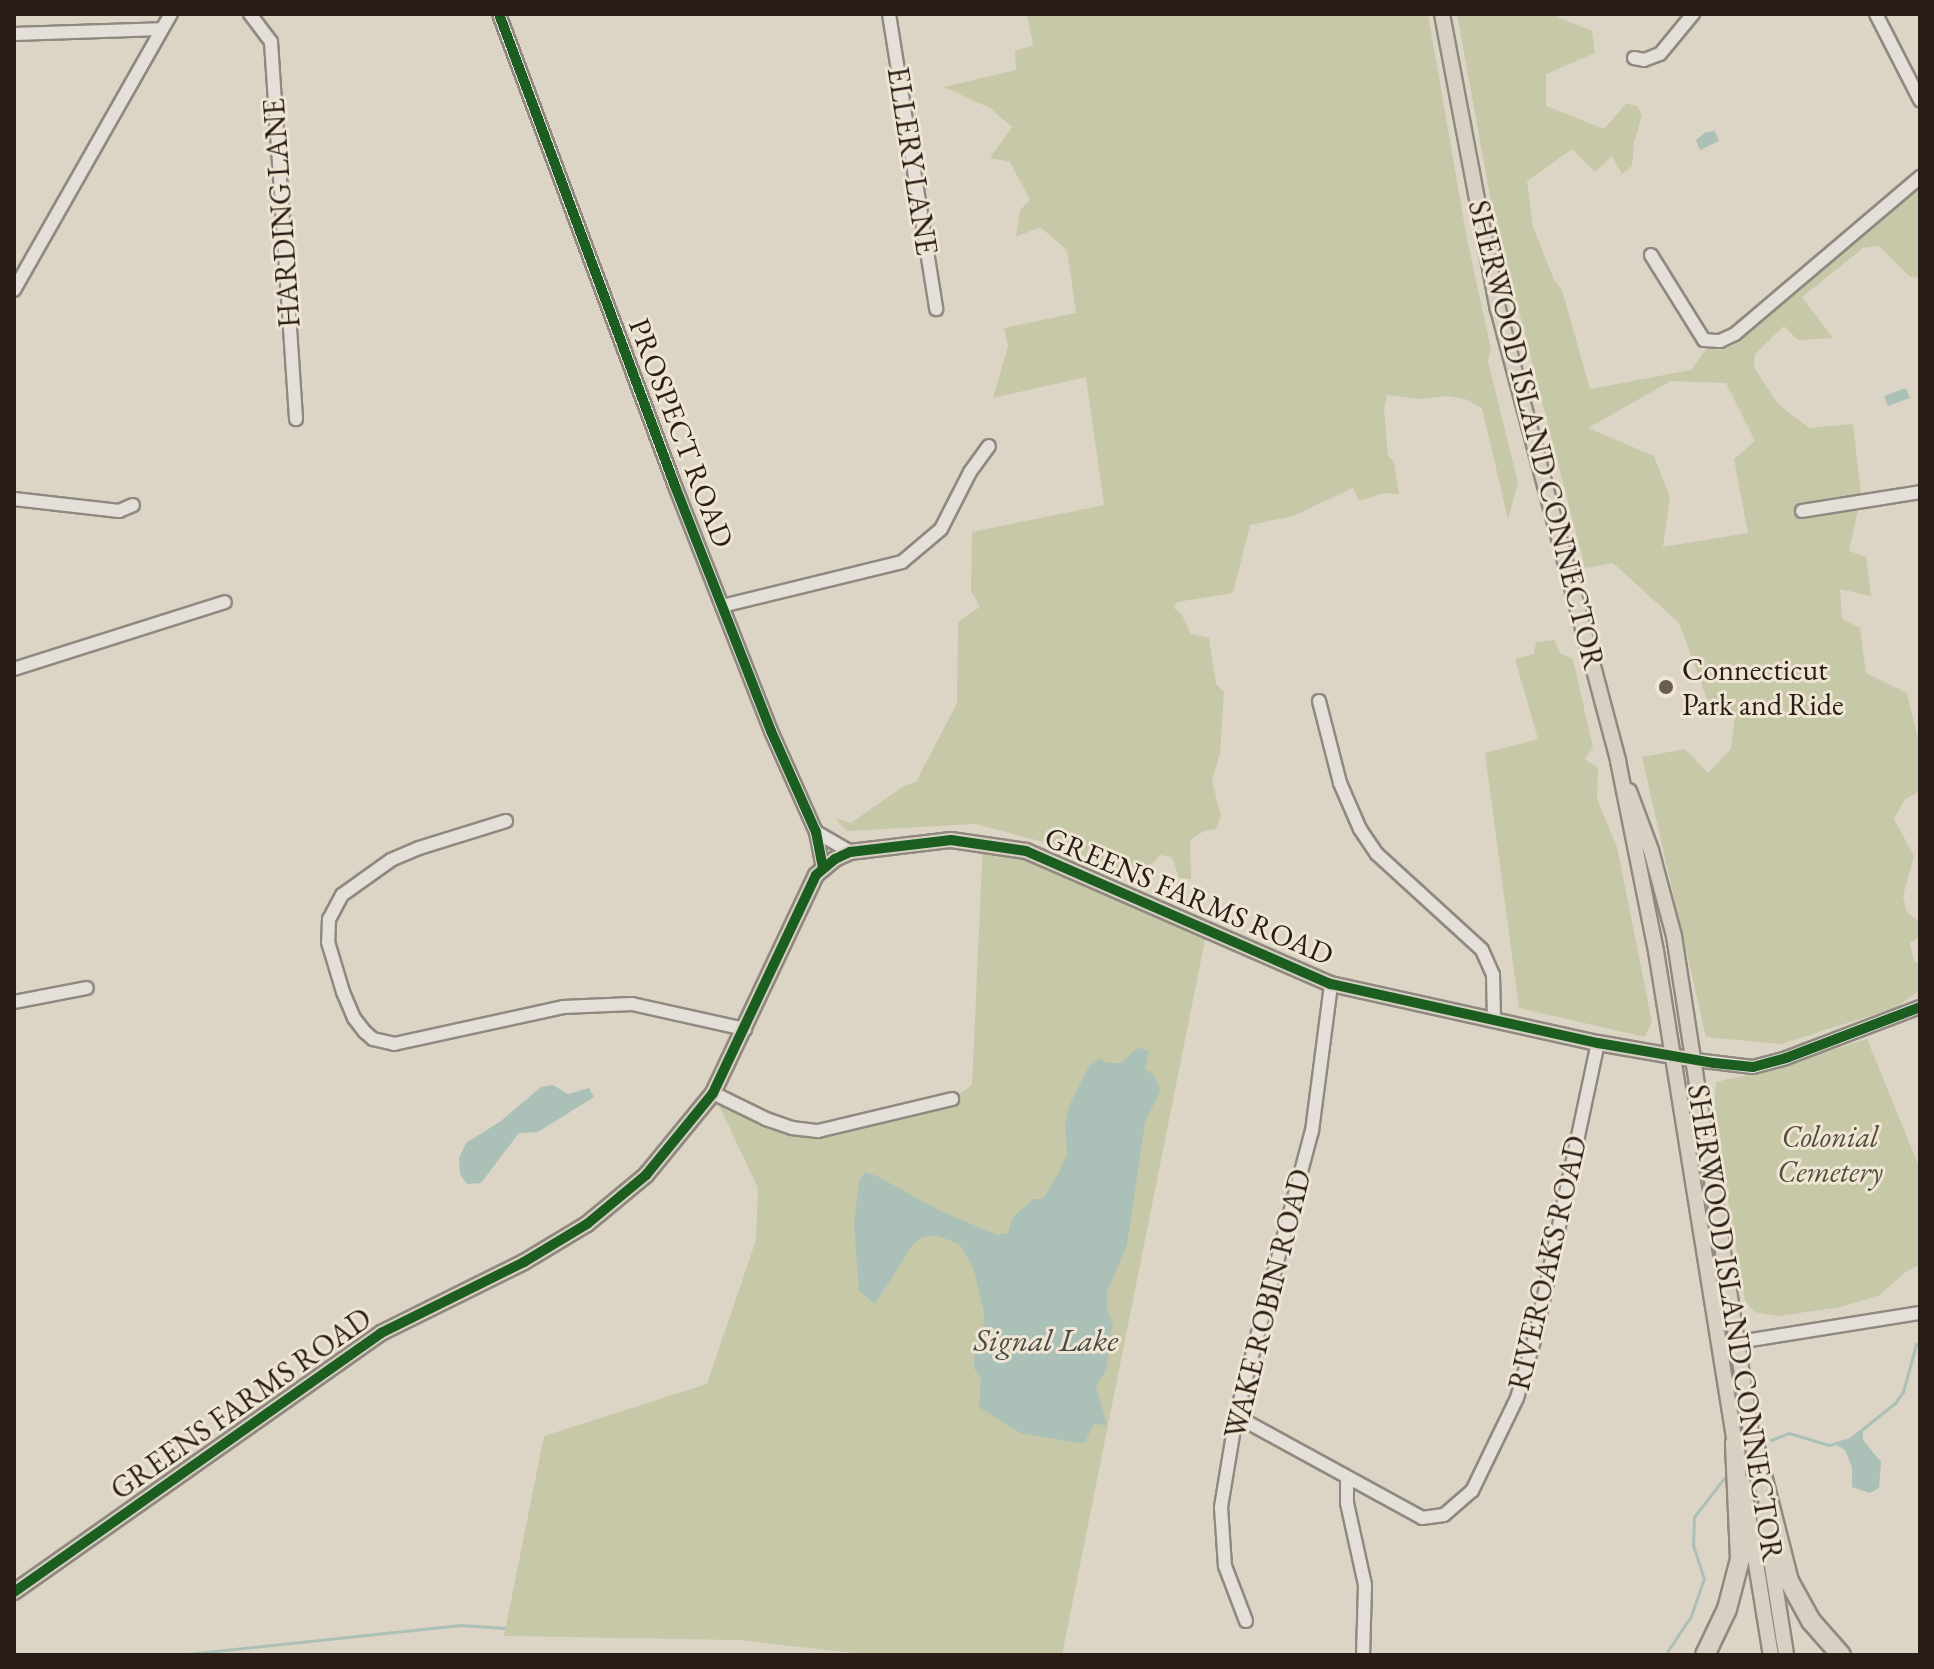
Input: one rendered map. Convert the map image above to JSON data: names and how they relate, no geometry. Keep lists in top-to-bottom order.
{
  "streets": {
    "main road": ["SHERWOOD ISLAND CONNECTOR", "GREENS FARMS ROAD"],
    "street": [
      "ELLERY LANE",
      "HARDING LANE",
      "PROSPECT ROAD",
      "RIVEROAKS ROAD",
      "WAKE ROBIN ROAD"
    ]
  },
  "crossings": [
    ["PROSPECT ROAD", "GREENS FARMS ROAD"],
    ["SHERWOOD ISLAND CONNECTOR", "GREENS FARMS ROAD"],
    ["GREENS FARMS ROAD", "RIVEROAKS ROAD"],
    ["GREENS FARMS ROAD", "WAKE ROBIN ROAD"],
    ["RIVEROAKS ROAD", "WAKE ROBIN ROAD"]
  ],
  "water": ["Signal Lake"],
  "parks": ["Colonial Cemetery"],
  "places": ["Connecticut Park and Ride"]
}
